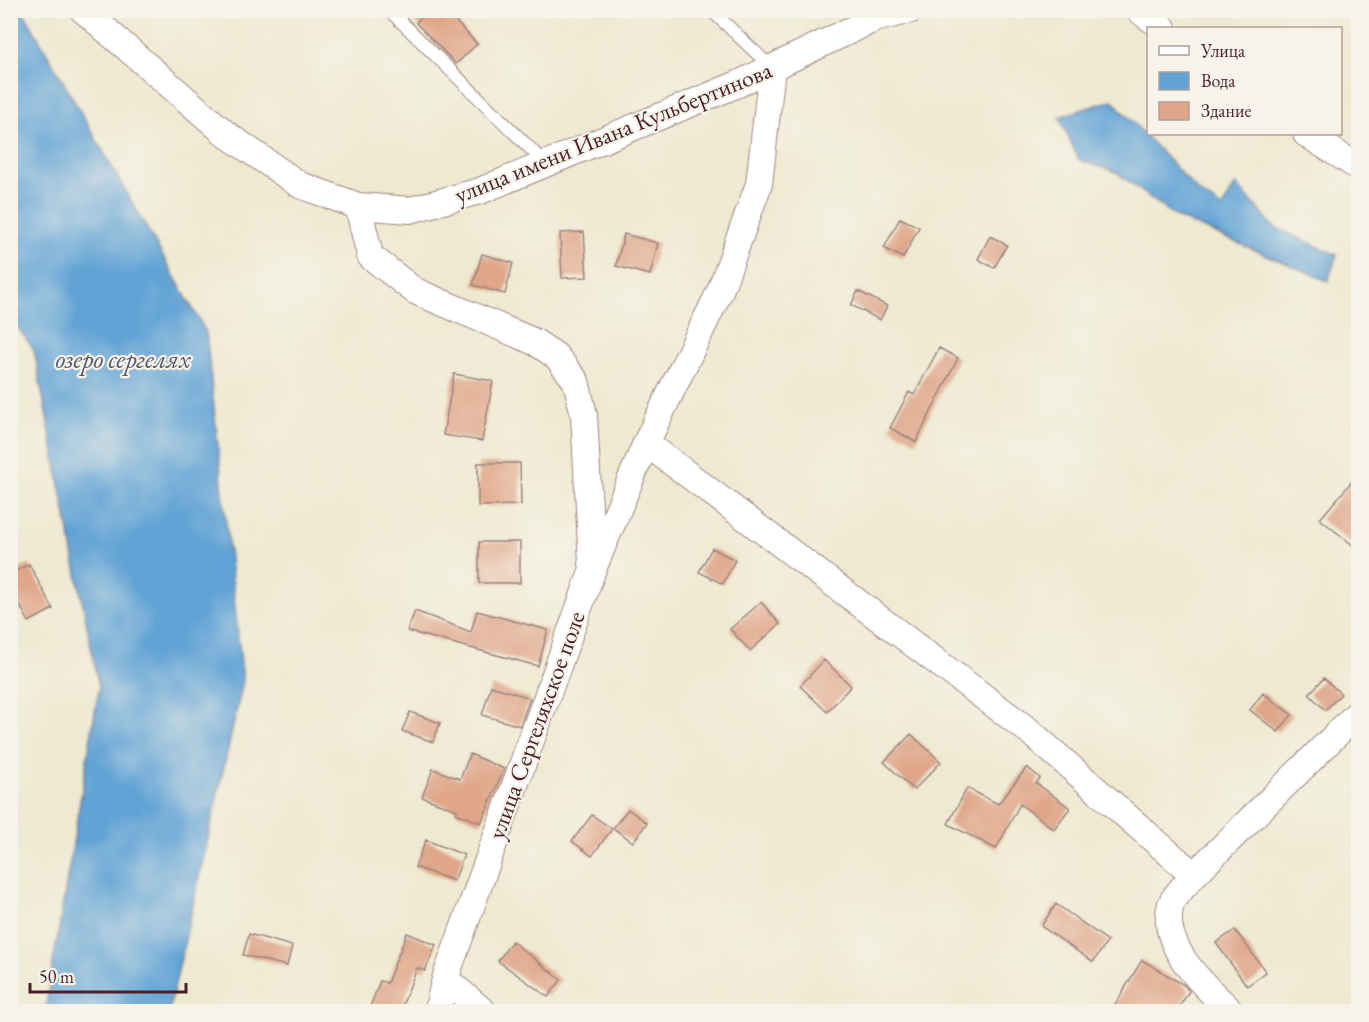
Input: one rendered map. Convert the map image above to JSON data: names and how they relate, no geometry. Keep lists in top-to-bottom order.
{
  "streets": {
    "street": ["улица имени Ивана Кульбертинова", "улица Сергеляхское поле"]
  },
  "crossings": [
    ["улица имени Ивана Кульбертинова", "улица Сергеляхское поле"]
  ],
  "water": ["озеро сергелях"],
  "legend": ["Улица", "Вода", "Здание"],
  "scale_bar": "50 m"
}
